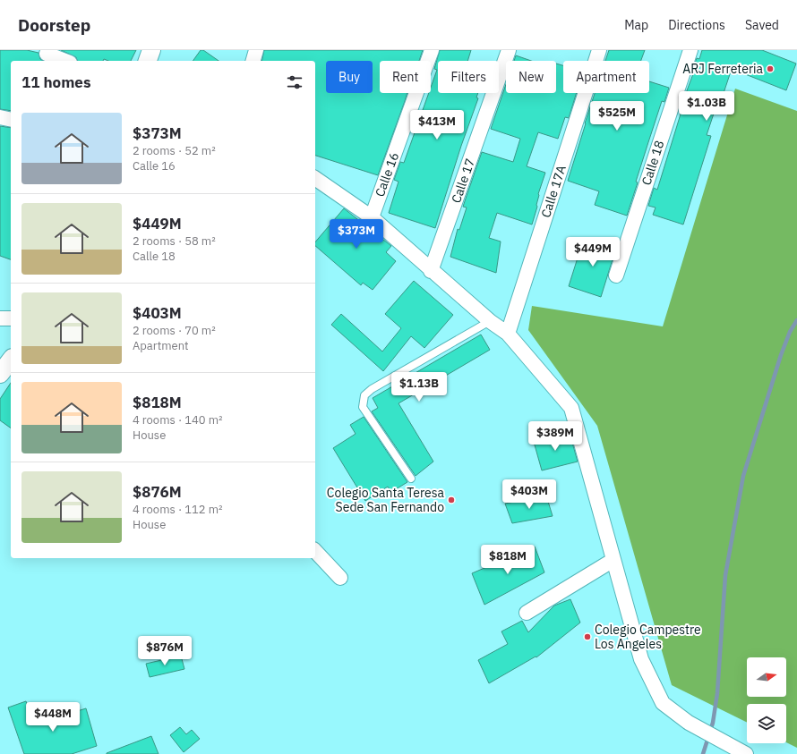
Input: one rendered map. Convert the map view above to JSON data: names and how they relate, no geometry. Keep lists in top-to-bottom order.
{
  "streets": {
    "street": [
      "Calle 18",
      "Calle 16",
      "Calle 17",
      "Calle 17A"
    ]
  },
  "places": ["ARJ Ferreteria", "Colegio Santa Teresa Sede San Fernando", "Colegio Campestre Los Angeles"],
  "north": "right",
  "page": {
    "header": "Doorstep",
    "nav": ["Map", "Directions", "Saved"],
    "chip": [
      "Buy",
      "Rent",
      "Filters",
      "New",
      "Apartment"
    ],
    "heading": "11 homes",
    "price": [
      "$1.03B",
      "$525M",
      "$413M",
      "$373M",
      "$449M",
      "$1.13B",
      "$389M",
      "$403M",
      "$818M",
      "$876M",
      "$448M"
    ],
    "list": [
      {
        "name": "$373M",
        "note": "2 rooms · 52 m² · Calle 16"
      },
      {
        "name": "$449M",
        "note": "2 rooms · 58 m² · Calle 18"
      },
      {
        "name": "$403M",
        "note": "2 rooms · 70 m² · Apartment"
      },
      {
        "name": "$818M",
        "note": "4 rooms · 140 m² · House"
      },
      {
        "name": "$876M",
        "note": "4 rooms · 112 m² · House"
      }
    ]
  }
}
